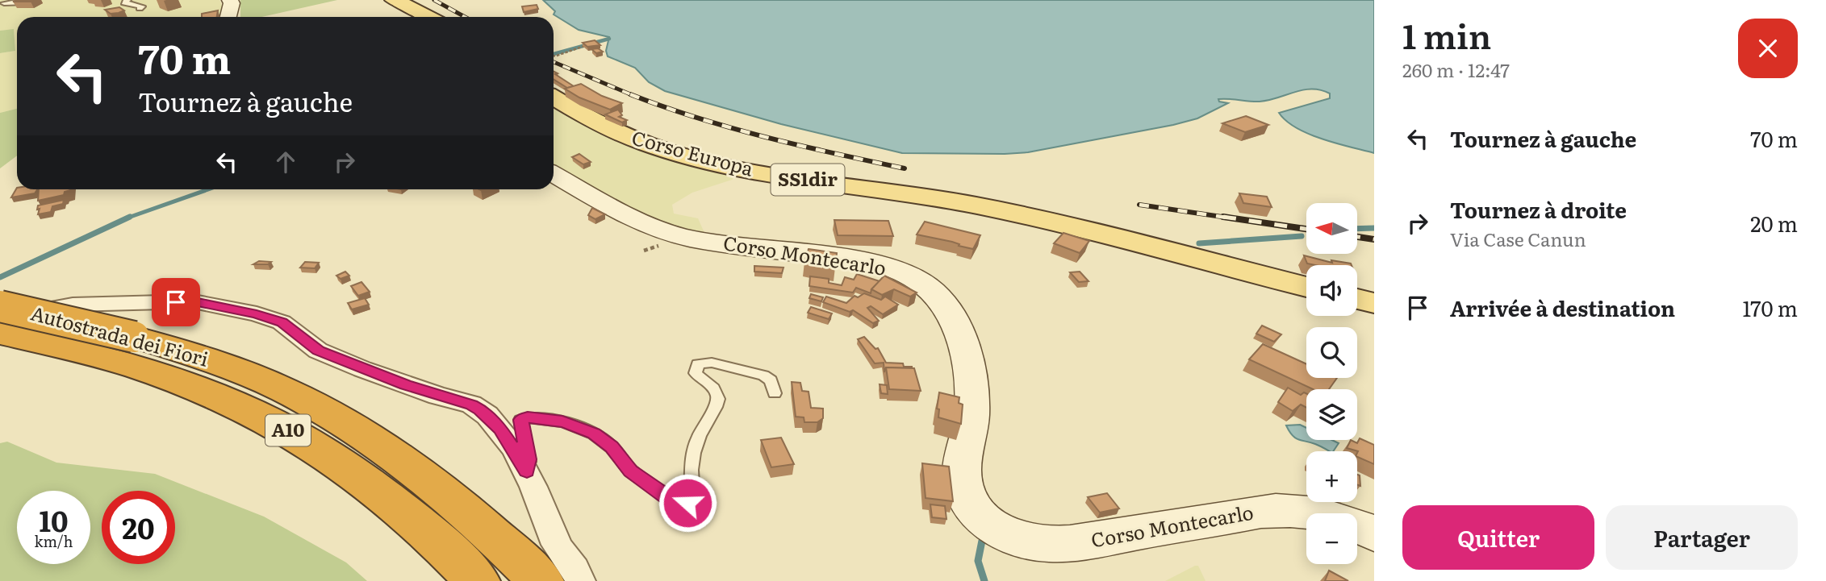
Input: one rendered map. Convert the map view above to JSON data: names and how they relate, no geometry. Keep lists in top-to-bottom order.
{
  "streets": {
    "highway": ["Autostrada dei Fiori", "A10"],
    "main road": ["Corso Europa", "SS1dir", "Corso Montecarlo"]
  },
  "north": "left",
  "page": {
    "heading": ["1 min", "260 m · 12:47"],
    "turn": ["70 m", "Tournez à gauche"],
    "list": [
      {
        "name": "Tournez à gauche",
        "value": "70 m"
      },
      {
        "name": "Tournez à droite",
        "note": "Via Case Canun",
        "value": "20 m"
      },
      {
        "name": "Arrivée à destination",
        "value": "170 m"
      }
    ],
    "map_buttons": ["+", "−"],
    "speed": "10 km/h",
    "limit": "20",
    "buttons": ["Quitter", "Partager"]
  }
}
